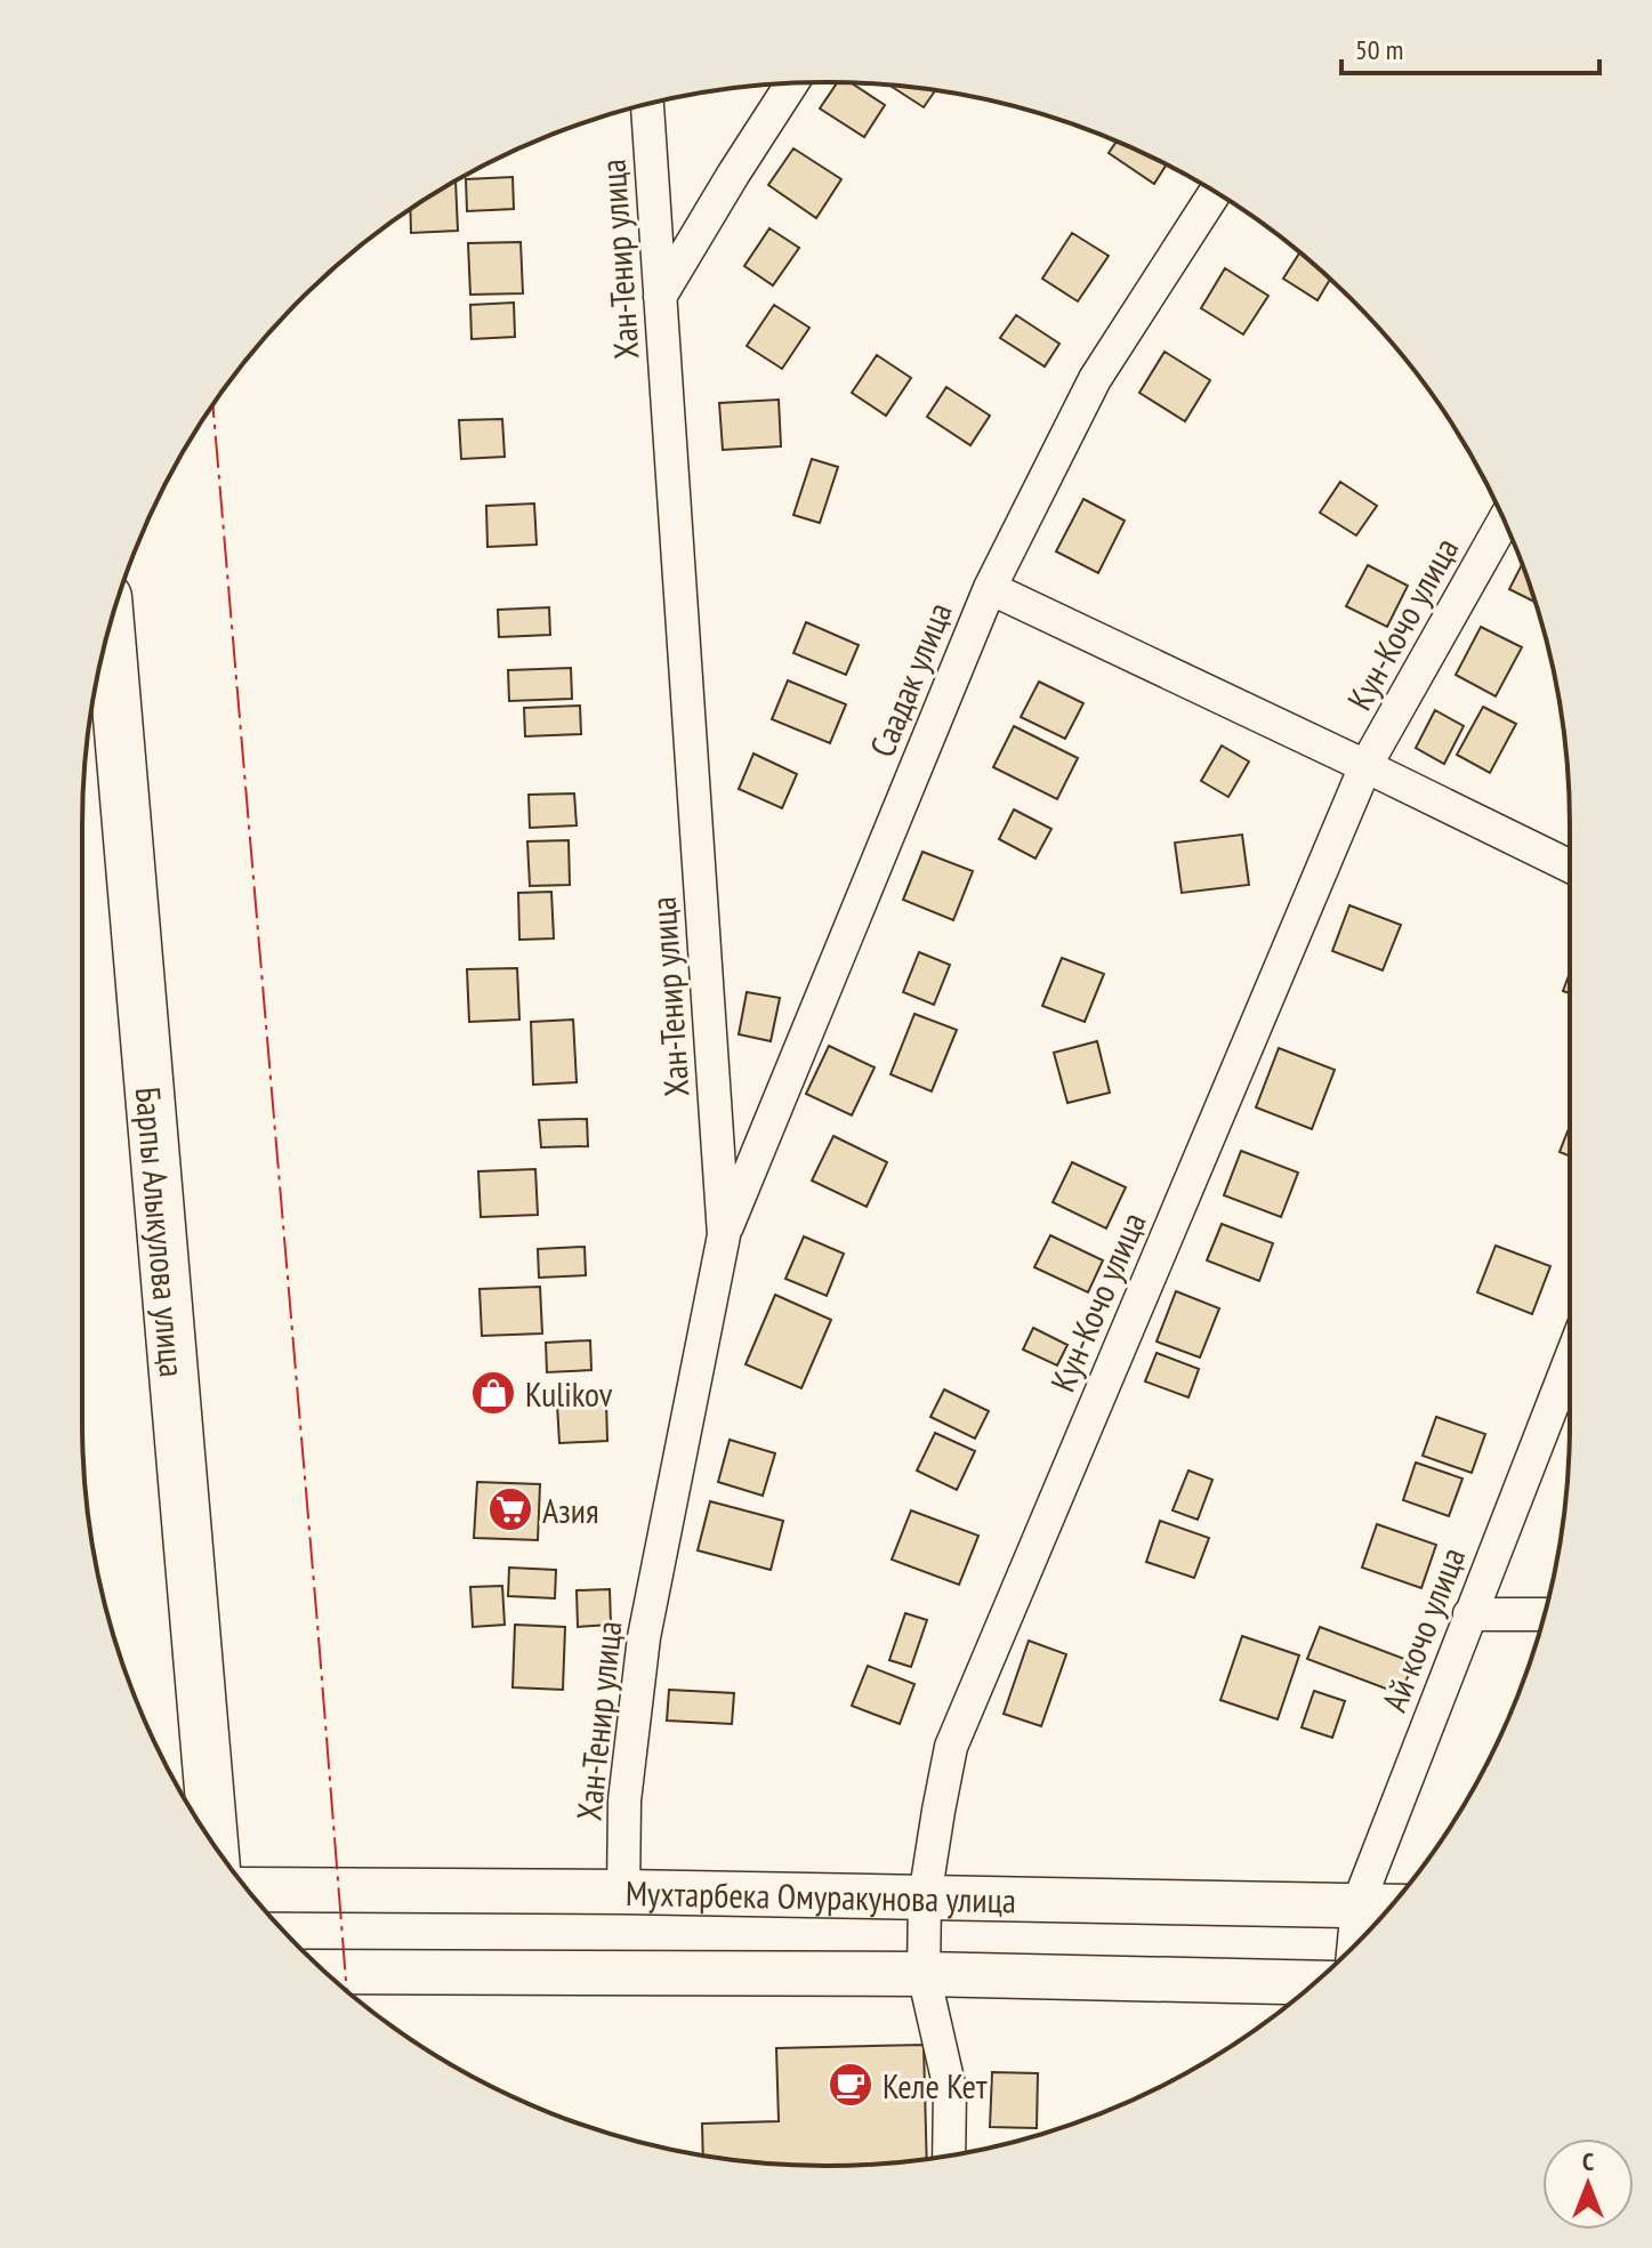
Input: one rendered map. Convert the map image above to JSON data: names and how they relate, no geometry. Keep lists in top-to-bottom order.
{
  "streets": {
    "main road": ["Барпы Алыкулова улица", "Мухтарбека Омуракунова улица"],
    "street": [
      "Хан-Тенир улица",
      "Кун-Кочо улица",
      "Саадак улица",
      "Ай кочо улица"
    ]
  },
  "crossings": [
    ["Хан-Тенир улица", "Саадак улица"],
    ["Хан-Тенир улица", "Мухтарбека Омуракунова улица"],
    ["Кун-Кочо улица", "Мухтарбека Омуракунова улица"],
    ["Ай кочо улица", "Мухтарбека Омуракунова улица"]
  ],
  "places": {
    "shop": ["Kulikov"],
    "supermarket": ["Азия"],
    "cafe": ["Келе Кет"]
  },
  "scale_bar": "50 m",
  "north": "top"
}
